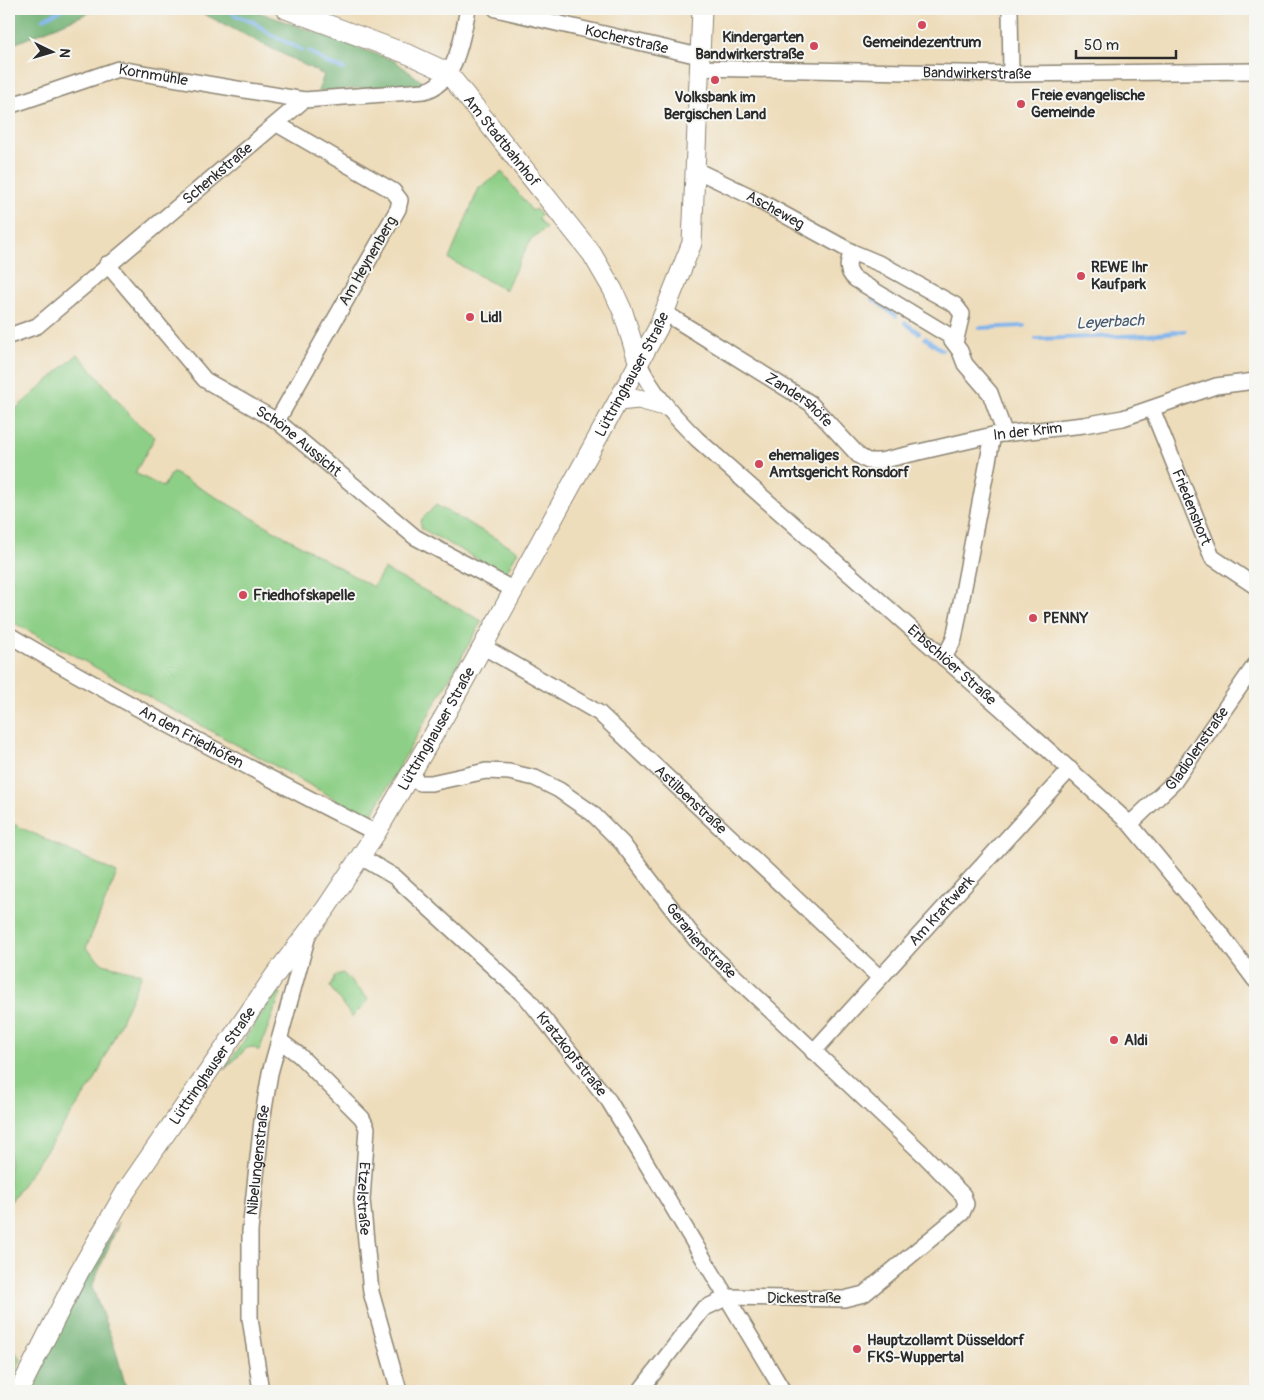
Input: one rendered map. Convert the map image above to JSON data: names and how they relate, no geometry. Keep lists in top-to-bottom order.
{
  "streets": {
    "main road": ["Am Stadtbahnhof", "Lüttringhauser Straße"],
    "street": [
      "Kocherstraße",
      "Bandwirkerstraße",
      "Kornmühle",
      "Schenkstraße",
      "Ascheweg",
      "Am Heynenberg",
      "Zandershöfe",
      "In der Krim",
      "Schöne Aussicht",
      "Friedenshort",
      "Erbschlöer Straße",
      "An den Friedhöfen",
      "Gladiolenstraße",
      "Astilbenstraße",
      "Am Kraftwerk",
      "Geranienstraße",
      "Kratzkopfstraße",
      "Nibelungenstraße",
      "Etzelstraße",
      "Dickestraße"
    ]
  },
  "crossings": [
    ["Kocherstraße", "Bandwirkerstraße"],
    ["Kocherstraße", "Lüttringhauser Straße"],
    ["Bandwirkerstraße", "Lüttringhauser Straße"],
    ["Kornmühle", "Schenkstraße"],
    ["Am Stadtbahnhof", "Lüttringhauser Straße"],
    ["Am Stadtbahnhof", "Erbschlöer Straße"],
    ["Schenkstraße", "Am Heynenberg"],
    ["Schenkstraße", "Schöne Aussicht"],
    ["Ascheweg", "Lüttringhauser Straße"],
    ["Am Heynenberg", "Schöne Aussicht"],
    ["Lüttringhauser Straße", "Zandershöfe"],
    ["Lüttringhauser Straße", "Schöne Aussicht"],
    ["Lüttringhauser Straße", "Erbschlöer Straße"],
    ["Lüttringhauser Straße", "An den Friedhöfen"],
    ["Lüttringhauser Straße", "Astilbenstraße"],
    ["Lüttringhauser Straße", "Geranienstraße"],
    ["Lüttringhauser Straße", "Kratzkopfstraße"],
    ["Lüttringhauser Straße", "Nibelungenstraße"],
    ["Zandershöfe", "In der Krim"],
    ["In der Krim", "Friedenshort"],
    ["In der Krim", "Erbschlöer Straße"],
    ["Erbschlöer Straße", "Gladiolenstraße"],
    ["Erbschlöer Straße", "Am Kraftwerk"],
    ["Astilbenstraße", "Am Kraftwerk"],
    ["Am Kraftwerk", "Geranienstraße"],
    ["Geranienstraße", "Dickestraße"],
    ["Kratzkopfstraße", "Dickestraße"],
    ["Nibelungenstraße", "Etzelstraße"]
  ],
  "water": ["Leyerbach"],
  "places": [
    "Gemeindezentrum",
    "Kindergarten Bandwirkerstraße",
    "Volksbank im Bergischen Land",
    "Freie evangelische Gemeinde",
    "REWE Ihr Kaufpark",
    "Lidl",
    "ehemaliges Amtsgericht Ronsdorf",
    "Friedhofskapelle",
    "PENNY",
    "Aldi",
    "Hauptzollamt Düsseldorf FKS-Wuppertal"
  ],
  "scale_bar": "50 m",
  "north": "right"
}
